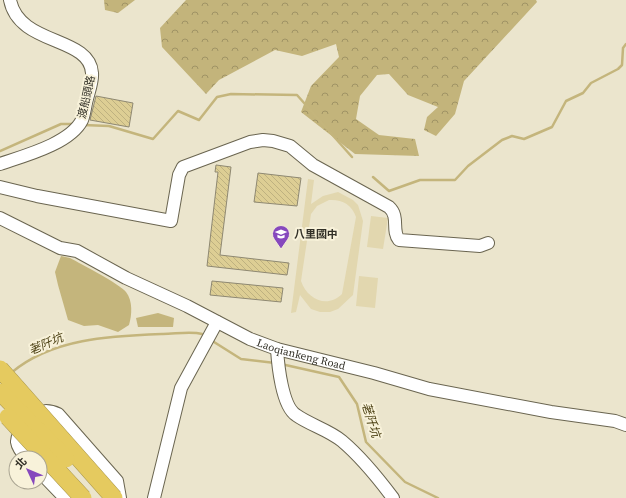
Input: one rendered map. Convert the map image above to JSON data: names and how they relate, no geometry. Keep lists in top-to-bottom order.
{
  "streets": {
    "street": ["渡船頭路", "Laoqiankeng Road"]
  },
  "water": ["荖阡坑"],
  "places": {
    "school or university": ["八里國中"]
  },
  "north": "top left"
}
